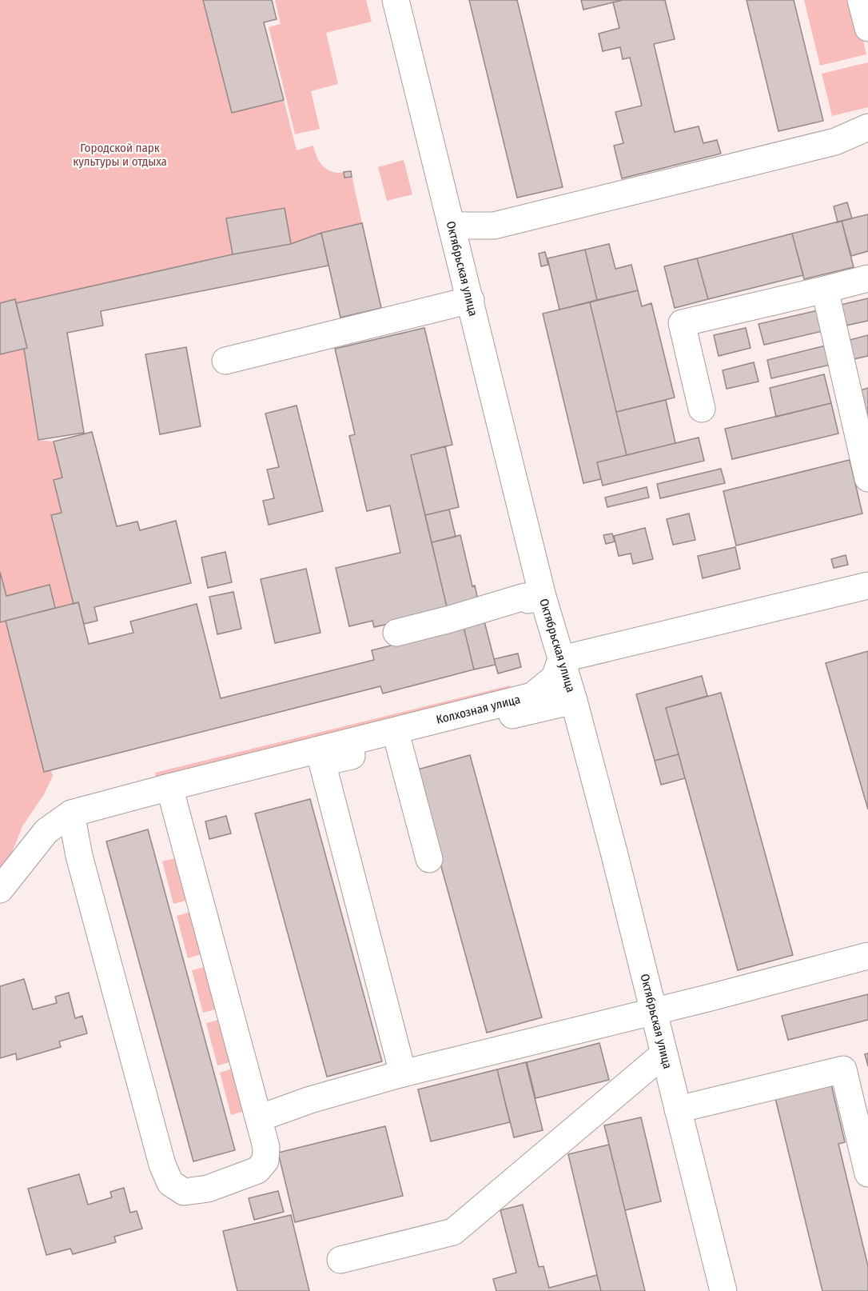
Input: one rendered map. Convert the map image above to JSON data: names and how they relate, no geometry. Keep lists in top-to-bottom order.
{
  "streets": {
    "street": ["Октябрьская улица", "Колхозная улица"]
  },
  "crossings": [
    ["Октябрьская улица", "Колхозная улица"]
  ],
  "parks": ["Городской парк культуры и отдыха"]
}
